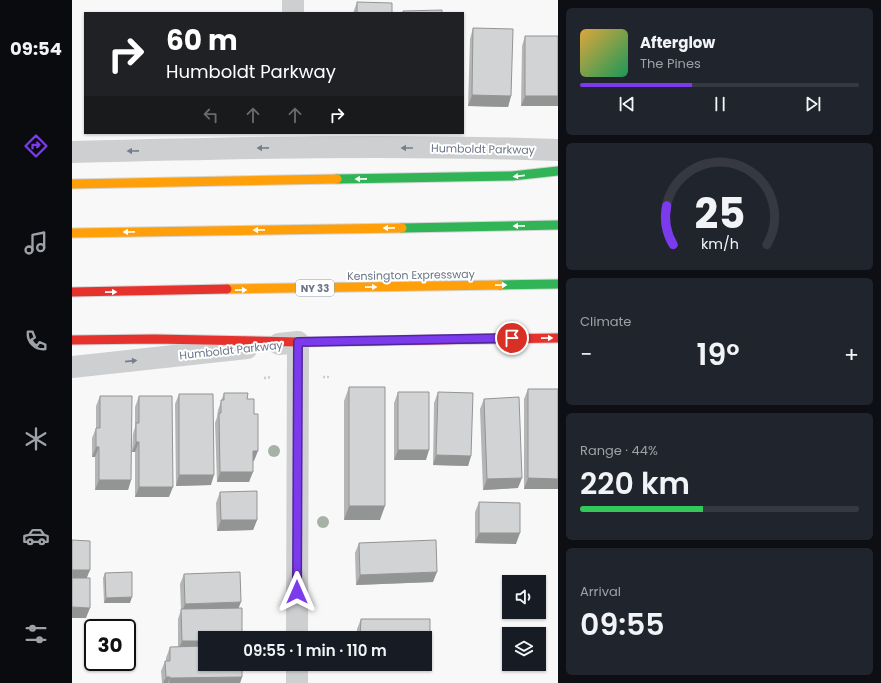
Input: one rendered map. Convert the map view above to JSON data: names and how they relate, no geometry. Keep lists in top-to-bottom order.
{
  "streets": {
    "main road": ["Humboldt Parkway", "Kensington Expressway", "NY 33"]
  },
  "page": {
    "tabs": "09:54",
    "turn": ["60 m", "Humboldt Parkway"],
    "song": ["Afterglow", "The Pines"],
    "tile": [
      "Climate",
      ["Range · 44%", "220 km"],
      ["Arrival", "09:55"]
    ],
    "heat": ["−", "19°", "+"],
    "limit": "30",
    "trip": "09:55 · 1 min · 110 m",
    "gauge": ["25", "km/h"]
  }
}
